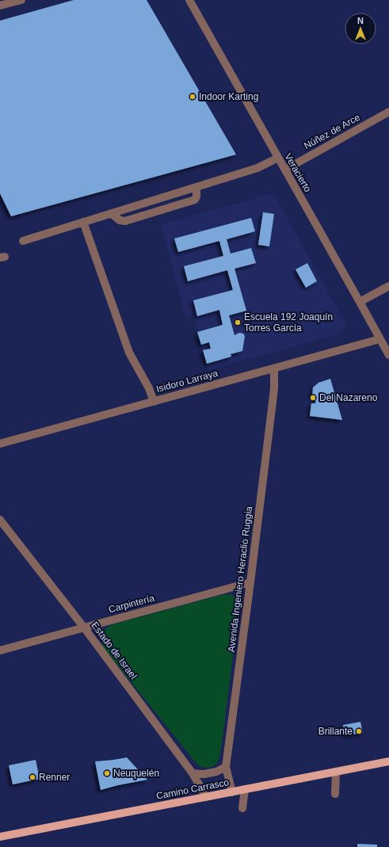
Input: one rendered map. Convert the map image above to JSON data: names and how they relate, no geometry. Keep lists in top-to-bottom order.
{
  "streets": {
    "main road": ["Camino Carrasco"],
    "street": [
      "Núñez de Arce",
      "Veracierto",
      "Isidoro Larraya",
      "Avenida Ingeniero Heraclio Ruggia",
      "Carpintería",
      "Estado de Israel"
    ]
  },
  "crossings": [
    ["Núñez de Arce", "Veracierto"],
    ["Veracierto", "Isidoro Larraya"],
    ["Isidoro Larraya", "Avenida Ingeniero Heraclio Ruggia"],
    ["Avenida Ingeniero Heraclio Ruggia", "Carpintería"],
    ["Avenida Ingeniero Heraclio Ruggia", "Camino Carrasco"],
    ["Carpintería", "Estado de Israel"],
    ["Estado de Israel", "Camino Carrasco"]
  ],
  "places": [
    "Indoor Karting",
    "Escuela 192 Joaquín Torres García",
    "Del Nazareno",
    "Brillante",
    "Neuquelén",
    "Renner"
  ],
  "north": "top"
}
